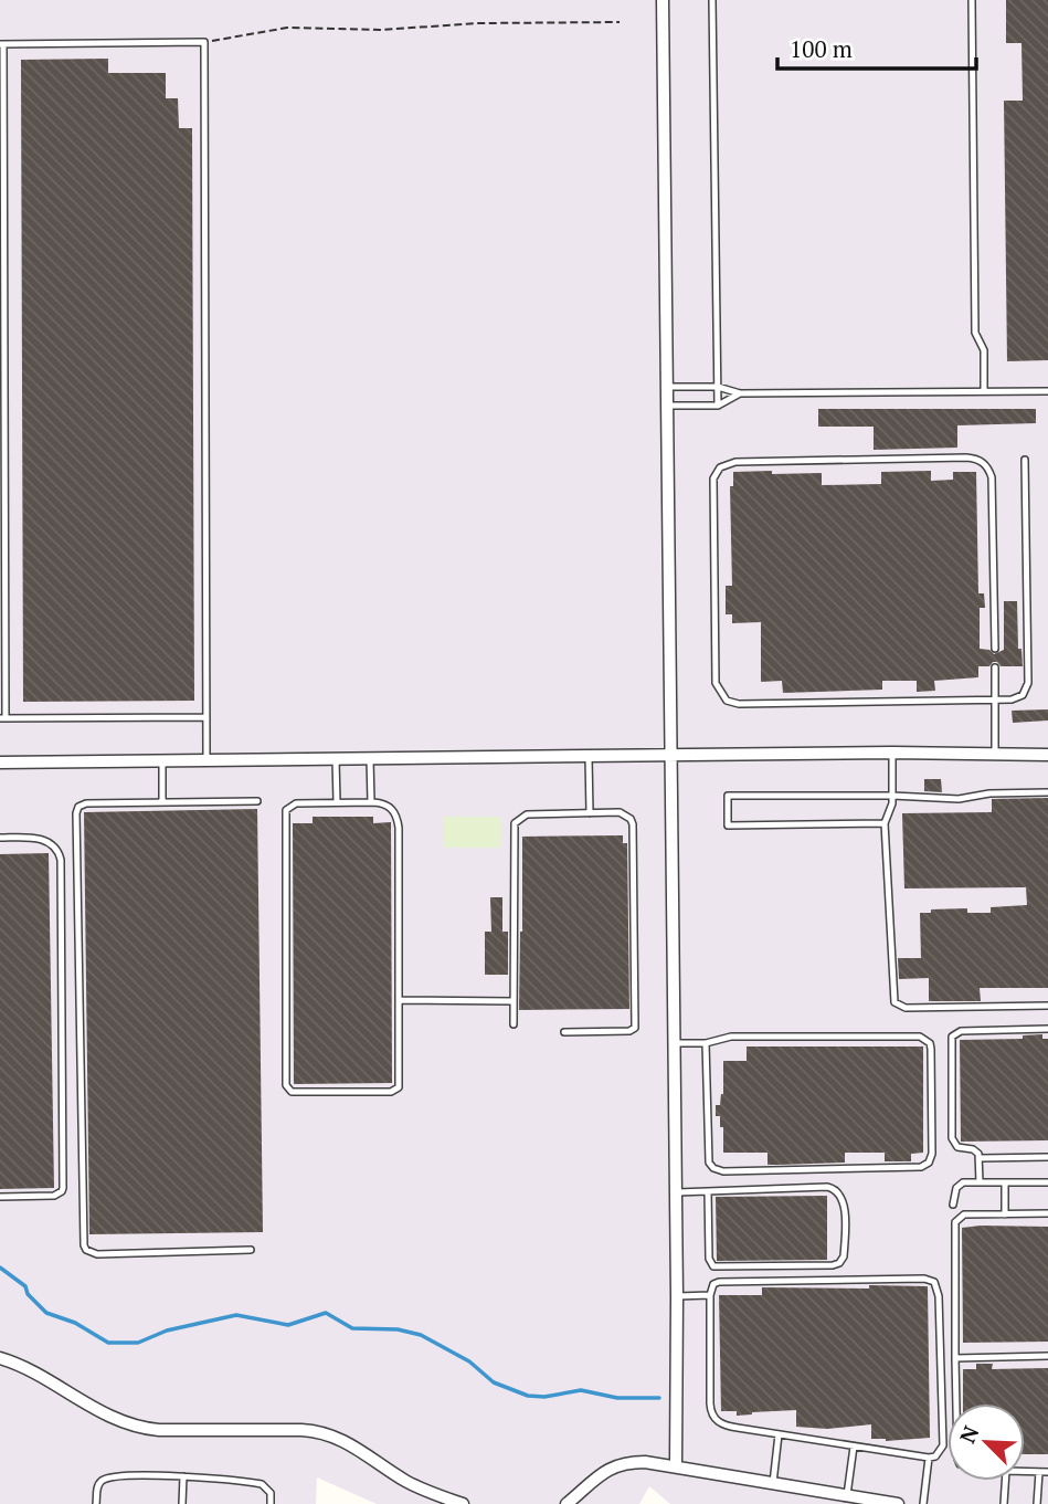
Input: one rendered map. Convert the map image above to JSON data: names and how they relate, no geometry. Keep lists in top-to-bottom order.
{
  "scale_bar": "100 m",
  "north": "top left"
}
